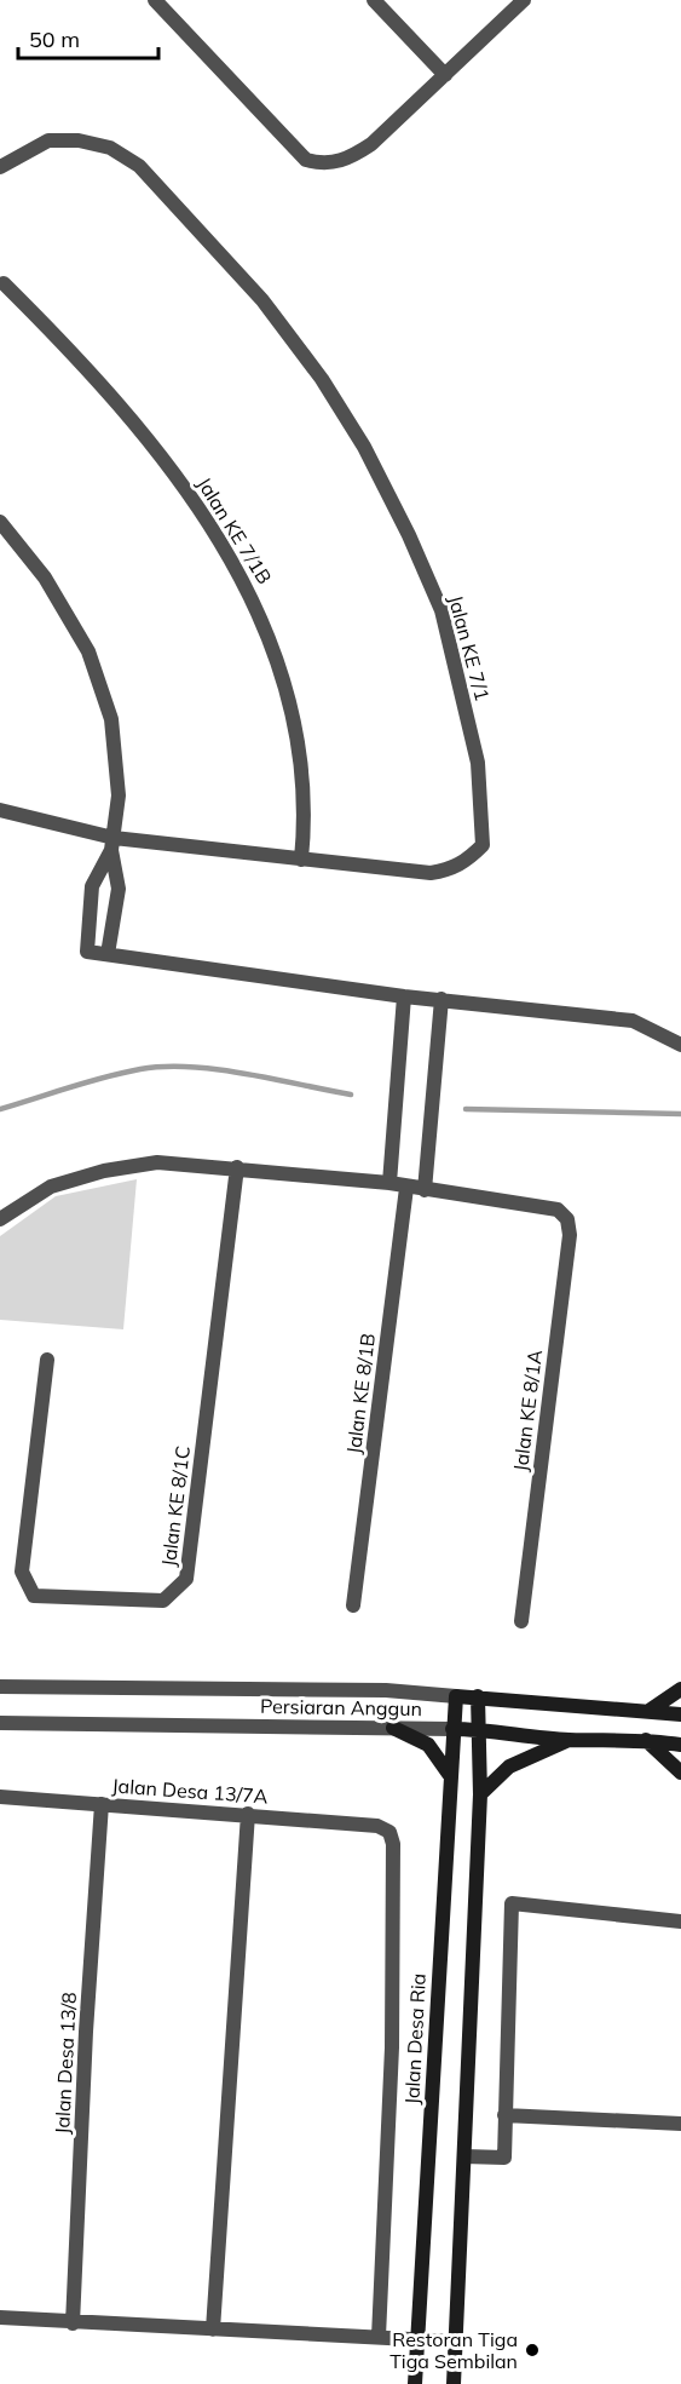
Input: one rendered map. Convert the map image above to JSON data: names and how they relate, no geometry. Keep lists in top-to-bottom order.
{
  "streets": {
    "main road": ["Persiaran Anggun", "Jalan Desa Ria"],
    "street": [
      "Jalan KE 7/1B",
      "Jalan KE 7/1",
      "Jalan KE 8/1B",
      "Jalan KE 8/1A",
      "Jalan KE 8/1C",
      "Jalan Desa 13/7A",
      "Jalan Desa 13/8"
    ]
  },
  "crossings": [
    ["Jalan KE 7/1B", "Jalan KE 7/1"],
    ["Persiaran Anggun", "Jalan Desa Ria"],
    ["Jalan Desa 13/7A", "Jalan Desa 13/8"]
  ],
  "places": ["Restoran Tiga Tiga Sembilan"],
  "scale_bar": "50 m"
}
